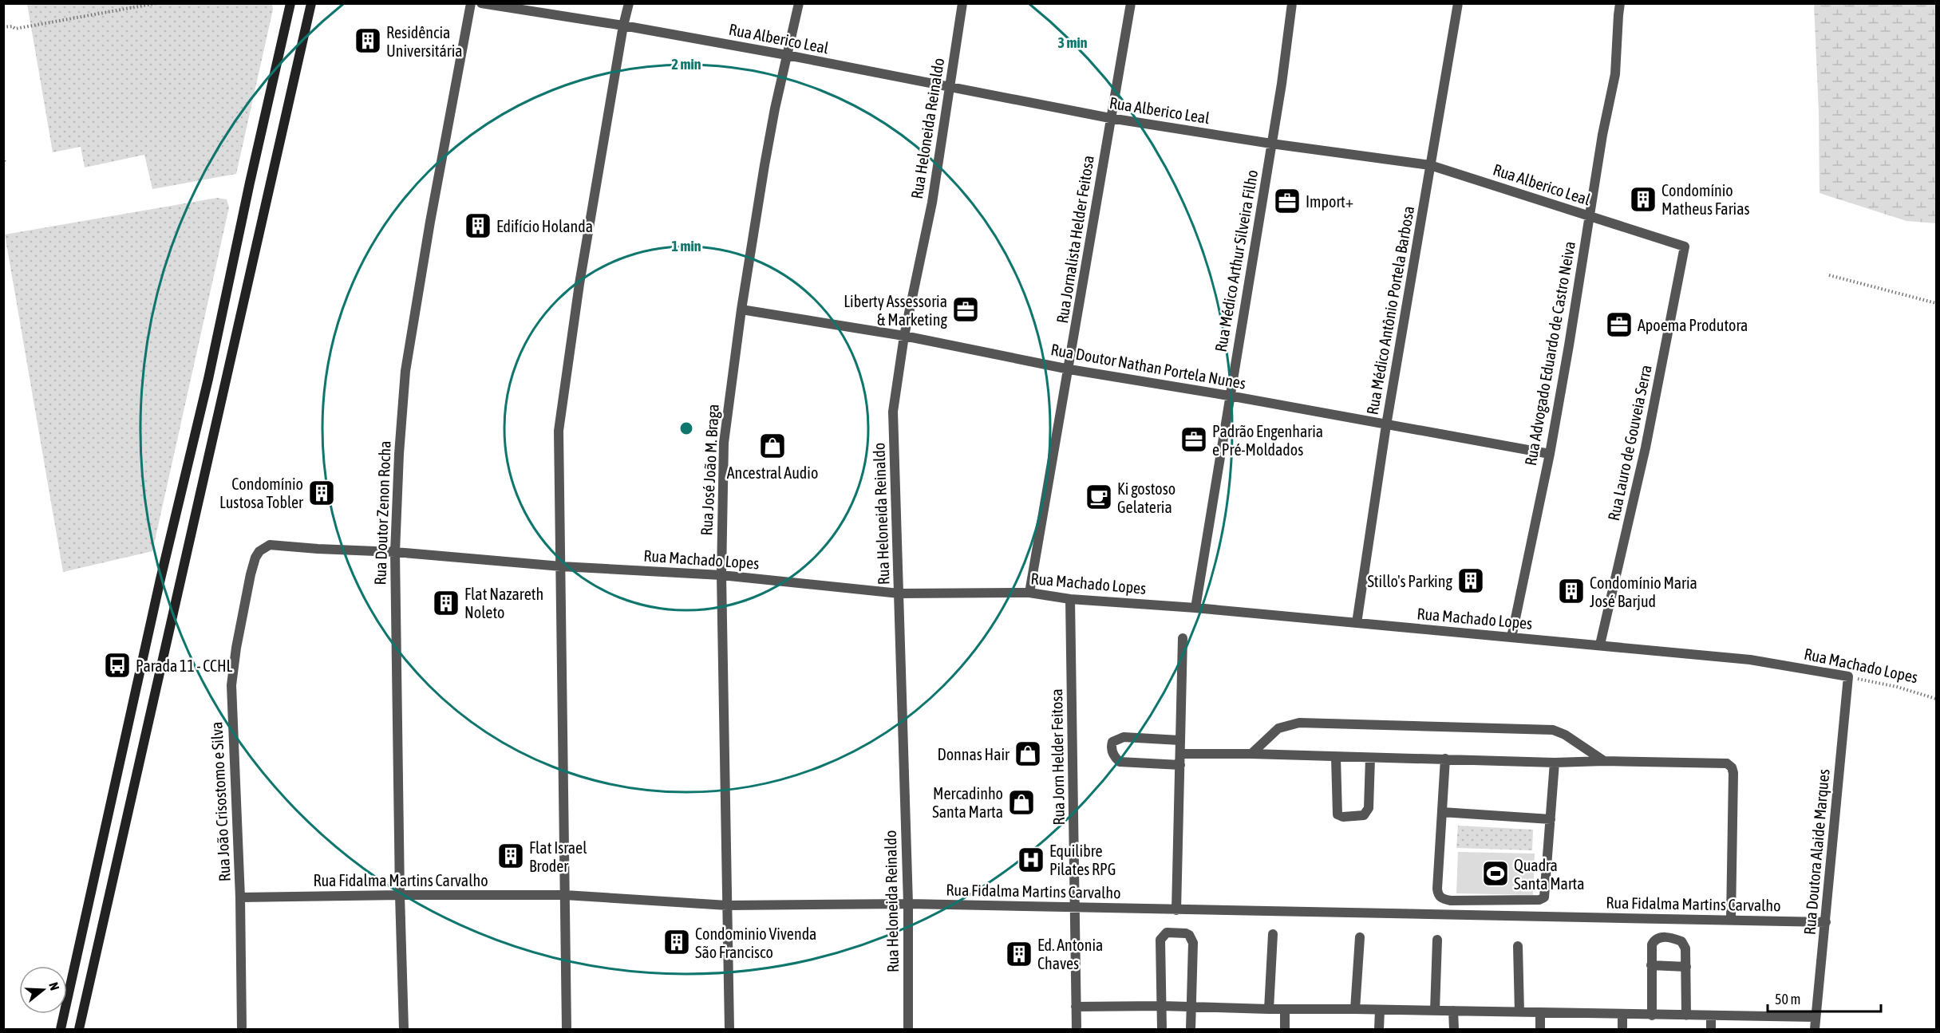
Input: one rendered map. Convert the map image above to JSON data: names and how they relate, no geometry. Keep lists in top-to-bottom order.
{
  "streets": {
    "street": [
      "Rua Alberico Leal",
      "Rua Heloneida Reinaldo",
      "Rua Jornalista Helder Feitosa",
      "Rua Médico Arthur Silveira Filho",
      "Rua Médico Antônio Portela Barbosa",
      "Rua Advogado Eduardo de Castro Neiva",
      "Rua Doutor Nathan Portela Nunes",
      "Rua Lauro de Gouveia Serra",
      "Rua José João M. Braga",
      "Rua Doutor Zenon Rocha",
      "Rua Machado Lopes",
      "Rua Jorn Helder Feitosa",
      "Rua João Crisostomo e Silva",
      "Rua Doutora Alaide Marques",
      "Rua Fidalma Martins Carvalho"
    ]
  },
  "crossings": [
    ["Rua Alberico Leal", "Rua Heloneida Reinaldo"],
    ["Rua Alberico Leal", "Rua Jornalista Helder Feitosa"],
    ["Rua Alberico Leal", "Rua Médico Arthur Silveira Filho"],
    ["Rua Alberico Leal", "Rua Médico Antônio Portela Barbosa"],
    ["Rua Alberico Leal", "Rua Advogado Eduardo de Castro Neiva"],
    ["Rua Alberico Leal", "Rua Lauro de Gouveia Serra"],
    ["Rua Alberico Leal", "Rua José João M. Braga"],
    ["Rua Heloneida Reinaldo", "Rua Doutor Nathan Portela Nunes"],
    ["Rua Heloneida Reinaldo", "Rua Machado Lopes"],
    ["Rua Heloneida Reinaldo", "Rua Fidalma Martins Carvalho"],
    ["Rua Jornalista Helder Feitosa", "Rua Doutor Nathan Portela Nunes"],
    ["Rua Jornalista Helder Feitosa", "Rua Machado Lopes"],
    ["Rua Médico Arthur Silveira Filho", "Rua Doutor Nathan Portela Nunes"],
    ["Rua Médico Arthur Silveira Filho", "Rua Machado Lopes"],
    ["Rua Médico Antônio Portela Barbosa", "Rua Doutor Nathan Portela Nunes"],
    ["Rua Médico Antônio Portela Barbosa", "Rua Machado Lopes"],
    ["Rua Advogado Eduardo de Castro Neiva", "Rua Doutor Nathan Portela Nunes"],
    ["Rua Advogado Eduardo de Castro Neiva", "Rua Machado Lopes"],
    ["Rua Doutor Nathan Portela Nunes", "Rua José João M. Braga"],
    ["Rua Lauro de Gouveia Serra", "Rua Machado Lopes"],
    ["Rua José João M. Braga", "Rua Machado Lopes"],
    ["Rua José João M. Braga", "Rua Fidalma Martins Carvalho"],
    ["Rua Doutor Zenon Rocha", "Rua Machado Lopes"],
    ["Rua Doutor Zenon Rocha", "Rua Fidalma Martins Carvalho"],
    ["Rua Machado Lopes", "Rua Jorn Helder Feitosa"],
    ["Rua Machado Lopes", "Rua João Crisostomo e Silva"],
    ["Rua Machado Lopes", "Rua Doutora Alaide Marques"],
    ["Rua Jorn Helder Feitosa", "Rua Fidalma Martins Carvalho"],
    ["Rua João Crisostomo e Silva", "Rua Fidalma Martins Carvalho"],
    ["Rua Doutora Alaide Marques", "Rua Fidalma Martins Carvalho"]
  ],
  "places": {
    "building": [
      "Residência Universitária",
      "Condomínio Matheus Farias",
      "Edifício Holanda",
      "Condomínio Lustosa Tobler",
      "Stillo's Parking",
      "Condomínio Maria José Barjud",
      "Flat Nazareth Noleto",
      "Flat Israel Broder",
      "Condominio Vivenda São Francisco",
      "Ed. Antonia Chaves"
    ],
    "office": [
      "Import+",
      "Liberty Assessoria & Marketing",
      "Apoema Produtora",
      "Padrão Engenharia e Pré-Moldados"
    ],
    "shop": ["Ancestral Audio", "Donnas Hair", "Mercadinho Santa Marta"],
    "cafe": ["Ki gostoso Gelateria"],
    "bus stop": ["Parada 11 - CCHL"],
    "hospital": ["Equilibre Pilates RPG"],
    "sports": ["Quadra Santa Marta"]
  },
  "scale_bar": "50 m",
  "north": "right",
  "rings": ["3 min", "2 min", "1 min"]
}
